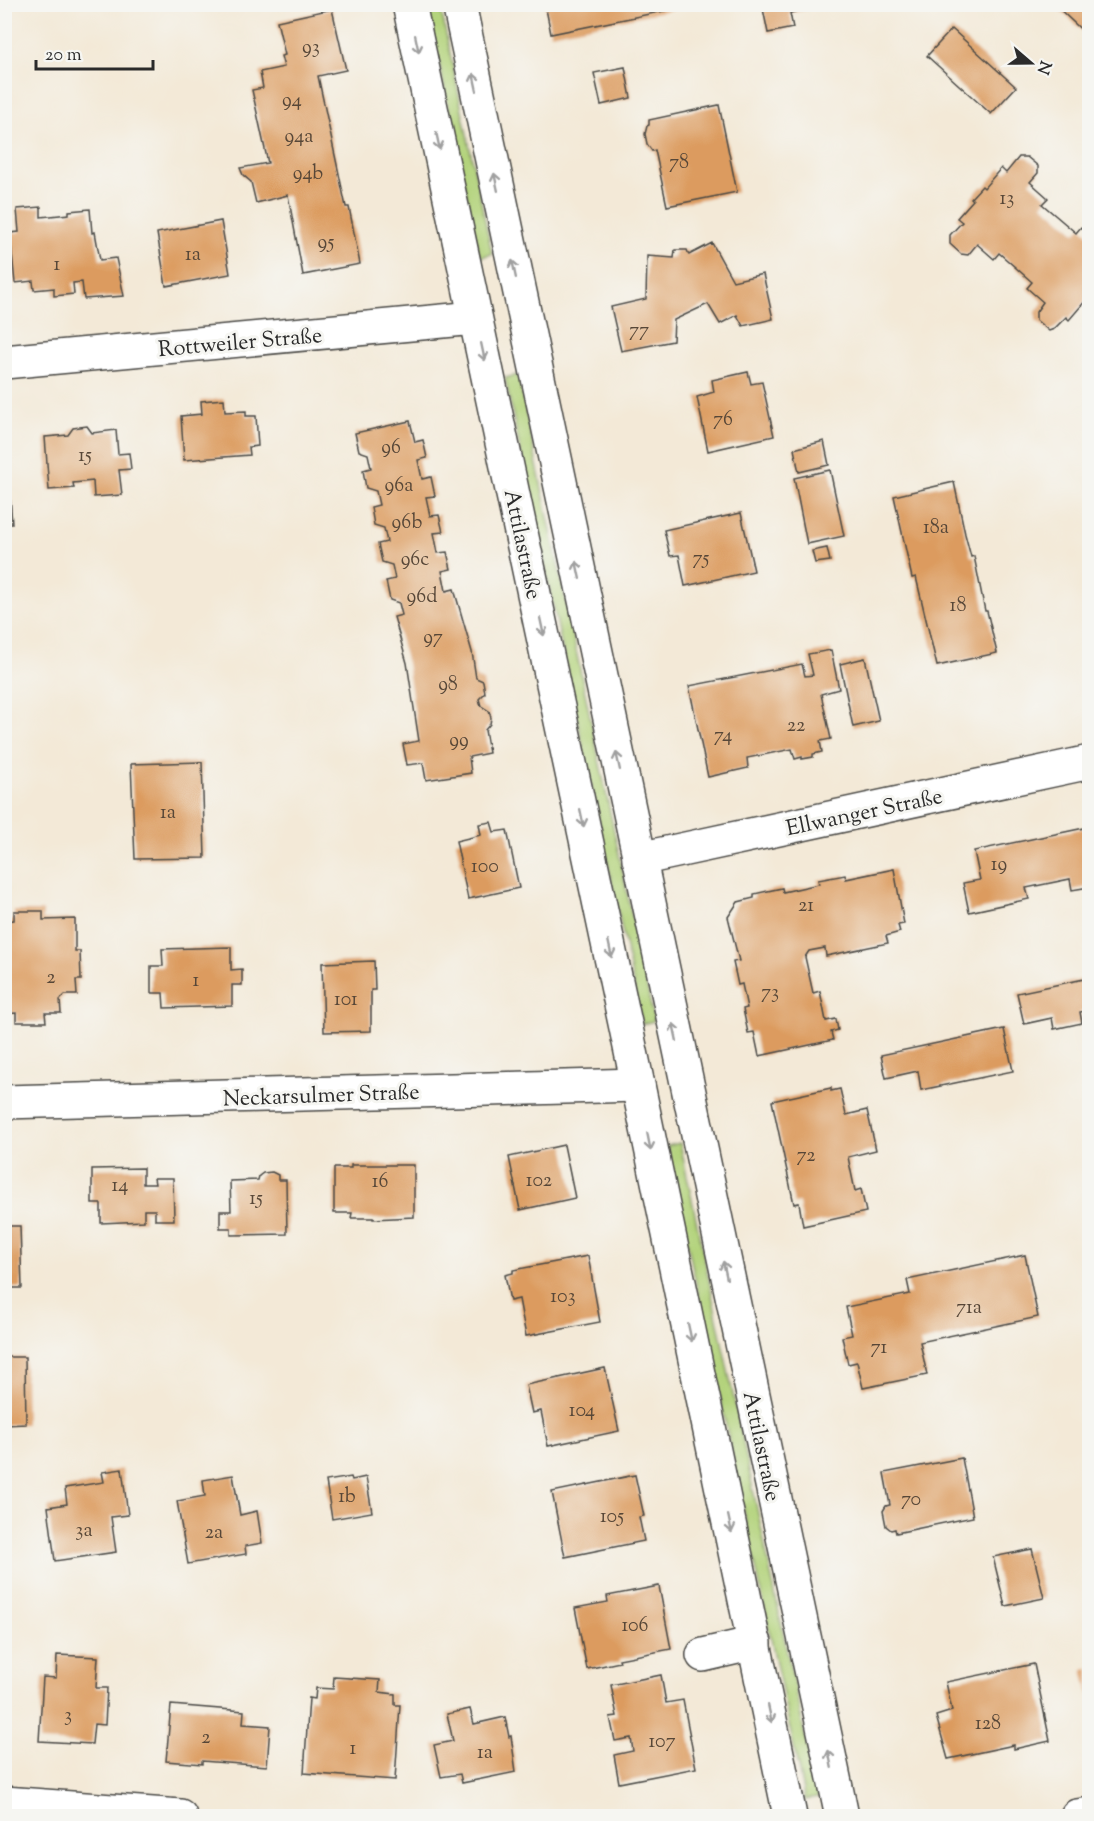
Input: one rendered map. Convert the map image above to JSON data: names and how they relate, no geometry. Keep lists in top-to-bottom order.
{
  "streets": {
    "main road": [
      "Rottweiler Straße",
      "Attilastraße",
      "Ellwanger Straße",
      "Neckarsulmer Straße"
    ]
  },
  "crossings": [
    ["Rottweiler Straße", "Attilastraße"],
    ["Attilastraße", "Ellwanger Straße"],
    ["Attilastraße", "Neckarsulmer Straße"]
  ],
  "house_numbers": [
    "93",
    "94",
    "94a",
    "78",
    "94b",
    "13",
    "95",
    "1a",
    "1",
    "77",
    "76",
    "96",
    "15",
    "96a",
    "96b",
    "18a",
    "75",
    "96c",
    "96d",
    "18",
    "97",
    "98",
    "22",
    "74",
    "99",
    "1a",
    "19",
    "100",
    "21",
    "2",
    "1",
    "73",
    "101",
    "72",
    "102",
    "16",
    "14",
    "15",
    "103",
    "71a",
    "71",
    "104",
    "1b",
    "70",
    "105",
    "3a",
    "2a",
    "106",
    "3",
    "128",
    "2",
    "107",
    "1",
    "1a"
  ],
  "scale_bar": "20 m",
  "north": "right"
}
